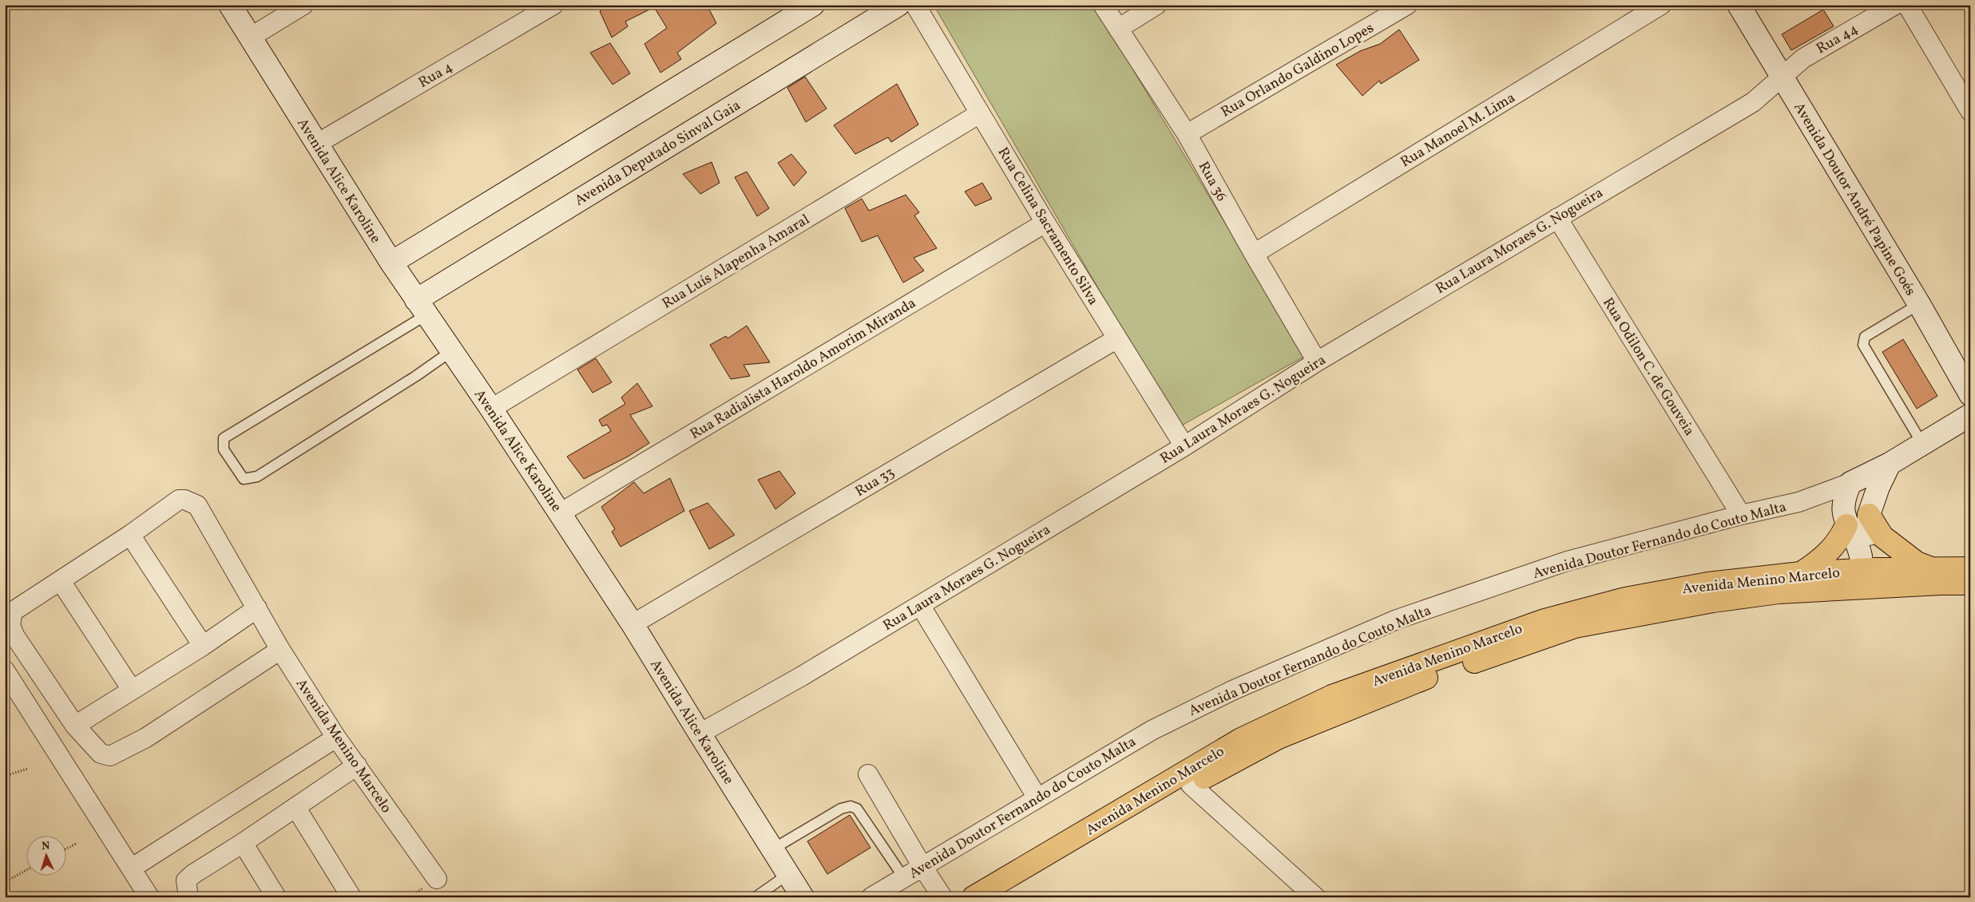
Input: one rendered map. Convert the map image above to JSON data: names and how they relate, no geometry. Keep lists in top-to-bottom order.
{
  "streets": {
    "main road": ["Avenida Menino Marcelo"],
    "street": [
      "Rua 44",
      "Rua Orlando Galdino Lopes",
      "Rua 4",
      "Rua Manoel M. Lima",
      "Avenida Deputado Sinval Gaia",
      "Avenida Alice Karoline",
      "Rua 36",
      "Avenida Doutor André Papine Goés",
      "Rua Celina Sacramento Silva",
      "Rua Laura Moraes G. Nogueira",
      "Rua Luís Alapenha Amaral",
      "Rua Odilon C. de Gouveia",
      "Rua Radialista Haroldo Amorim Miranda",
      "Rua 33",
      "Avenida Doutor Fernando do Couto Malta"
    ]
  },
  "crossings": [
    ["Rua 44", "Avenida Doutor André Papine Goés"],
    ["Rua 44", "Rua Laura Moraes G. Nogueira"],
    ["Rua Orlando Galdino Lopes", "Rua 36"],
    ["Rua 4", "Avenida Alice Karoline"],
    ["Rua Manoel M. Lima", "Rua 36"],
    ["Avenida Deputado Sinval Gaia", "Avenida Alice Karoline"],
    ["Avenida Alice Karoline", "Rua Laura Moraes G. Nogueira"],
    ["Avenida Alice Karoline", "Rua Luís Alapenha Amaral"],
    ["Avenida Alice Karoline", "Rua Radialista Haroldo Amorim Miranda"],
    ["Avenida Alice Karoline", "Rua 33"],
    ["Rua 36", "Rua Laura Moraes G. Nogueira"],
    ["Avenida Doutor André Papine Goés", "Rua Laura Moraes G. Nogueira"],
    ["Rua Celina Sacramento Silva", "Rua Laura Moraes G. Nogueira"],
    ["Rua Celina Sacramento Silva", "Rua Luís Alapenha Amaral"],
    ["Rua Celina Sacramento Silva", "Rua Radialista Haroldo Amorim Miranda"],
    ["Rua Celina Sacramento Silva", "Rua 33"],
    ["Rua Laura Moraes G. Nogueira", "Rua Odilon C. de Gouveia"],
    ["Rua Odilon C. de Gouveia", "Avenida Doutor Fernando do Couto Malta"]
  ],
  "north": "top"
}
